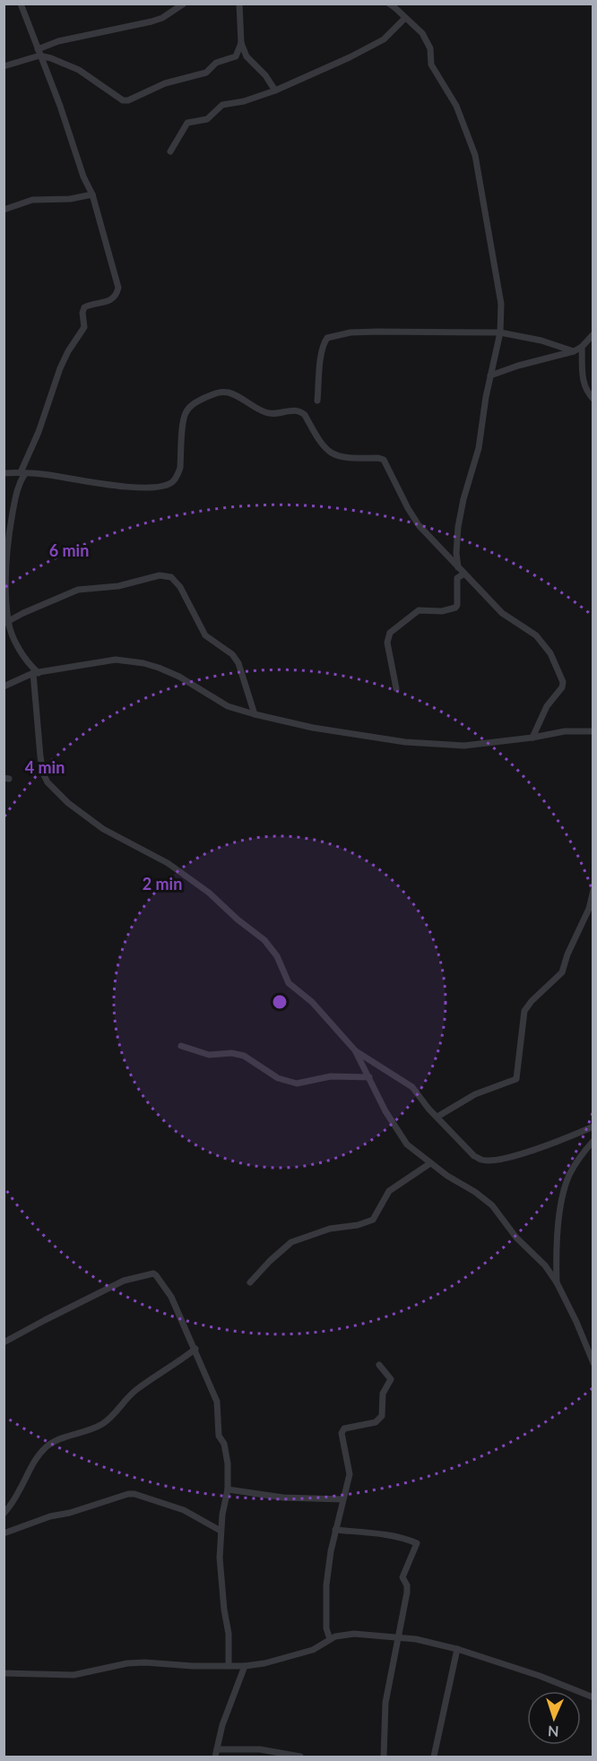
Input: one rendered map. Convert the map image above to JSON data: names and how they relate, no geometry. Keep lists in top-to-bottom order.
{
  "north": "bottom",
  "rings": ["6 min", "4 min", "2 min"]
}
